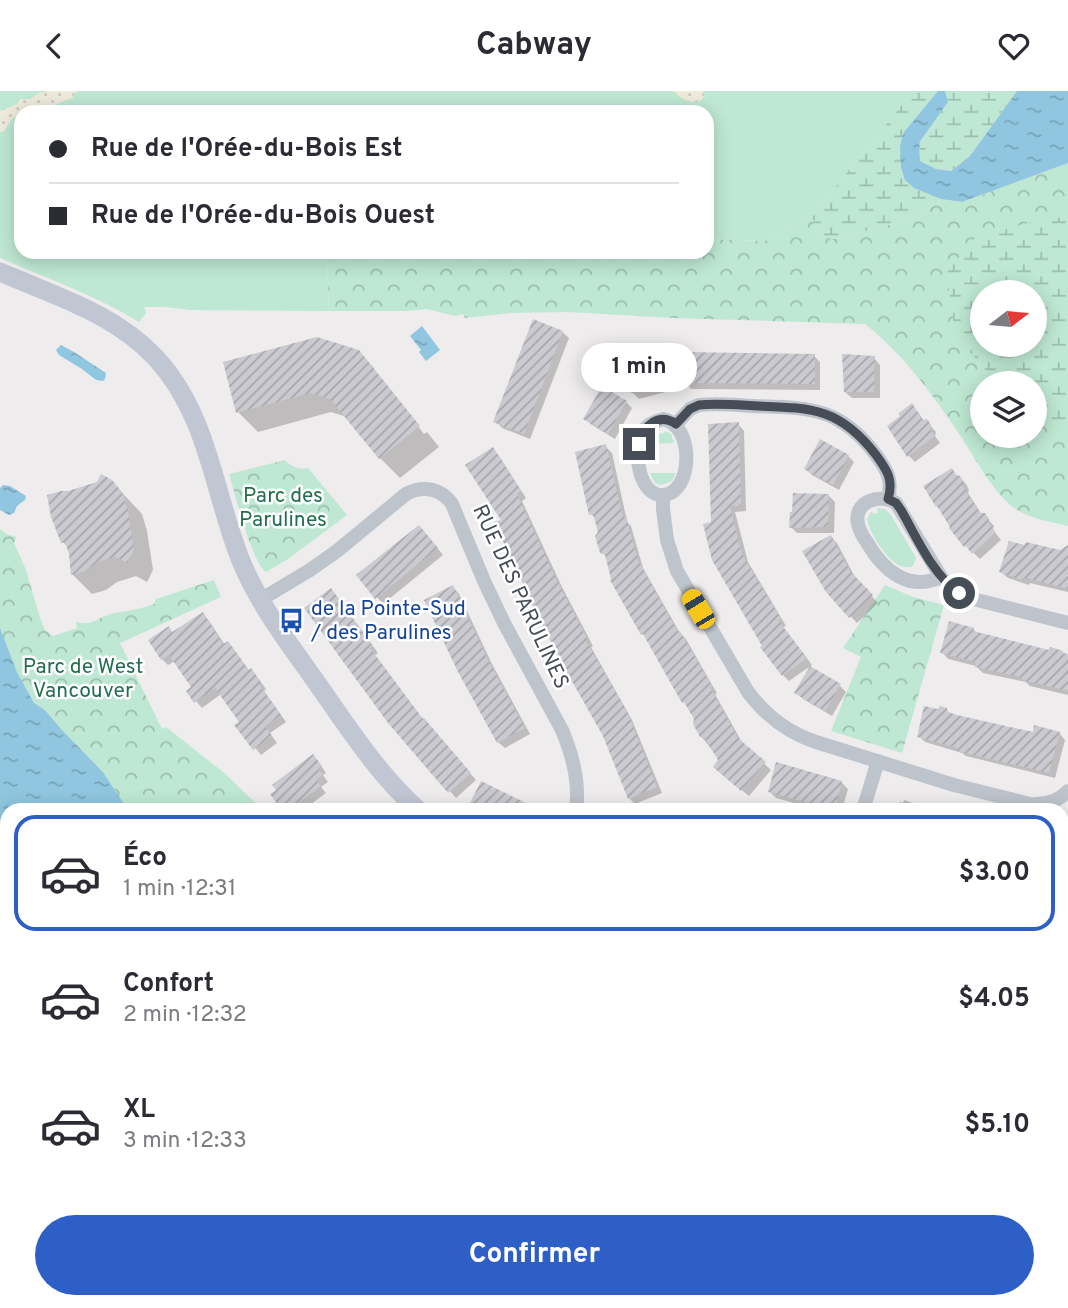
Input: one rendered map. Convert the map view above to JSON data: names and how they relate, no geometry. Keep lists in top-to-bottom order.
{
  "streets": {
    "street": ["RUE DES PARULINES"]
  },
  "parks": ["Parc des Parulines", "Parc de West Vancouver"],
  "places": {
    "bus stop": ["de la Pointe-Sud / des Parulines"]
  },
  "north": "right",
  "page": {
    "header": "Cabway",
    "banner": ["Rue de l'Orée-du-Bois Est", "Rue de l'Orée-du-Bois Ouest"],
    "bubble": "1 min",
    "list": [
      {
        "name": "Éco",
        "note": "1 min · 12:31",
        "value": "$3.00"
      },
      {
        "name": "Confort",
        "note": "2 min · 12:32",
        "value": "$4.05"
      },
      {
        "name": "XL",
        "note": "3 min · 12:33",
        "value": "$5.10"
      }
    ],
    "buttons": "Confirmer"
  }
}
